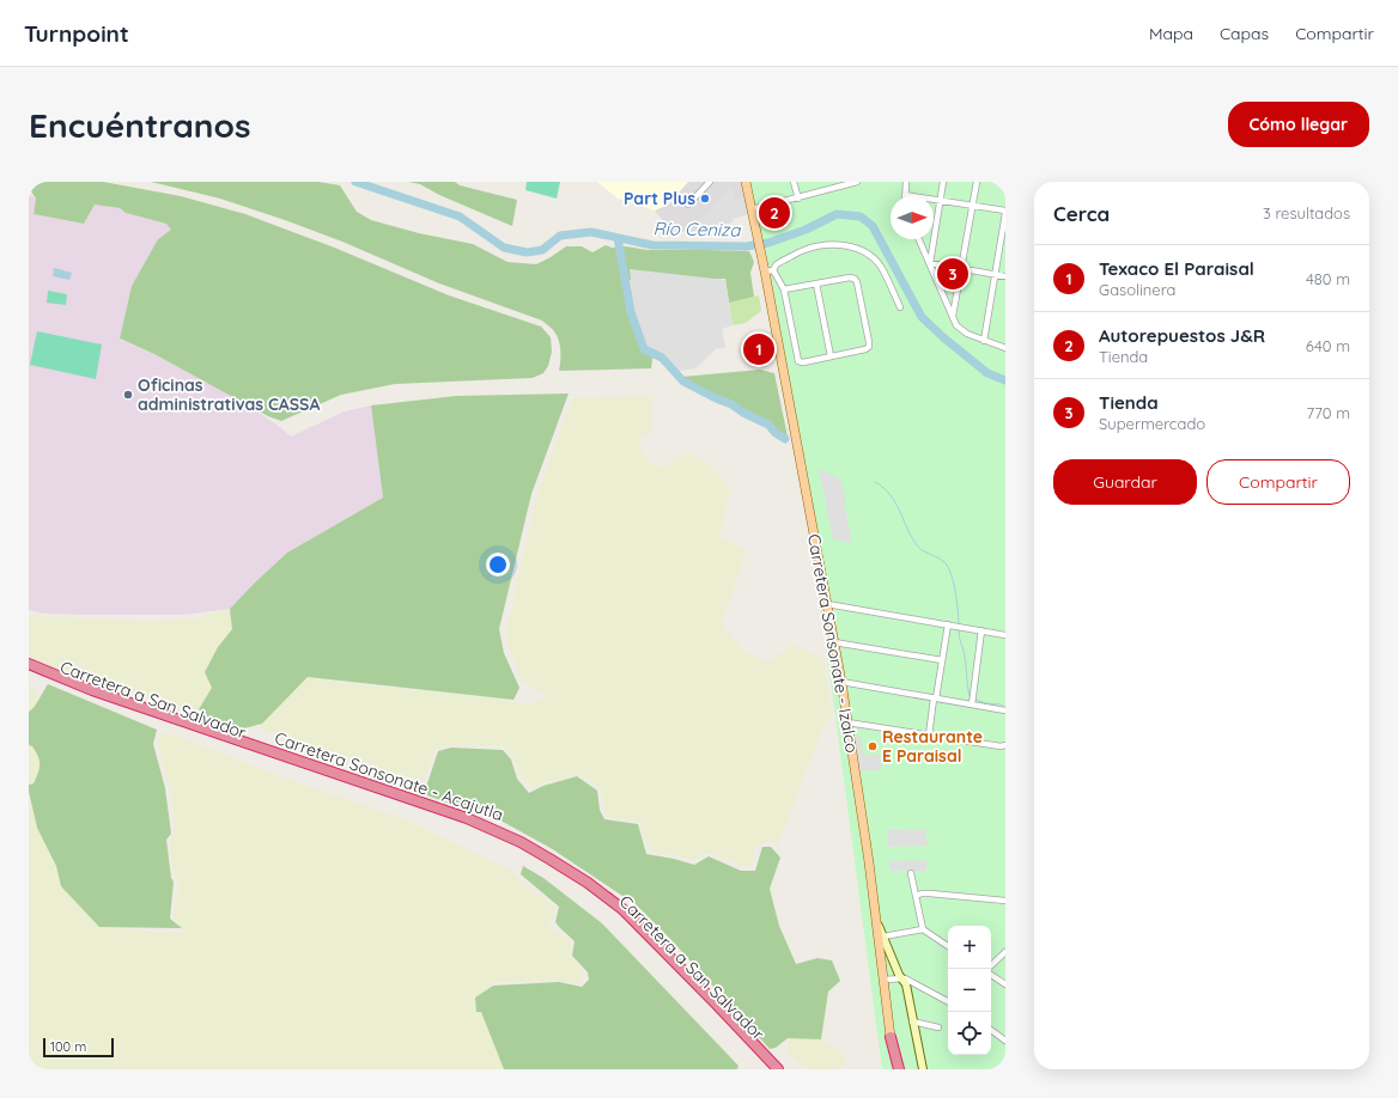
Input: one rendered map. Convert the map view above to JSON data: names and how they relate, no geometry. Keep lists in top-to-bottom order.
{
  "streets": {
    "highway": ["Carretera a San Salvador", "Carretera Sonsonate - Acajutla"],
    "main road": ["Carretera Sonsonate - Izalco"]
  },
  "water": ["Río Ceniza"],
  "places": ["Part Plus", "Oficinas administrativas CASSA", "Restaurante E Paraisal"],
  "scale_bar": "100 m",
  "north": "right",
  "page": {
    "header": "Turnpoint",
    "nav": ["Mapa", "Capas", "Compartir"],
    "buttons": [
      "Cómo llegar",
      ["Guardar", "Compartir"]
    ],
    "title": "Encuéntranos",
    "heading": ["Cerca", "3 resultados"],
    "pins": ["2", "3", "1"],
    "list": [
      {
        "mark": "1",
        "name": "Texaco El Paraisal",
        "note": "Gasolinera",
        "value": "480 m"
      },
      {
        "mark": "2",
        "name": "Autorepuestos J&R",
        "note": "Tienda",
        "value": "640 m"
      },
      {
        "mark": "3",
        "name": "Tienda",
        "note": "Supermercado",
        "value": "770 m"
      }
    ],
    "map_buttons": ["+", "−"],
    "scale": "100 m"
  }
}
